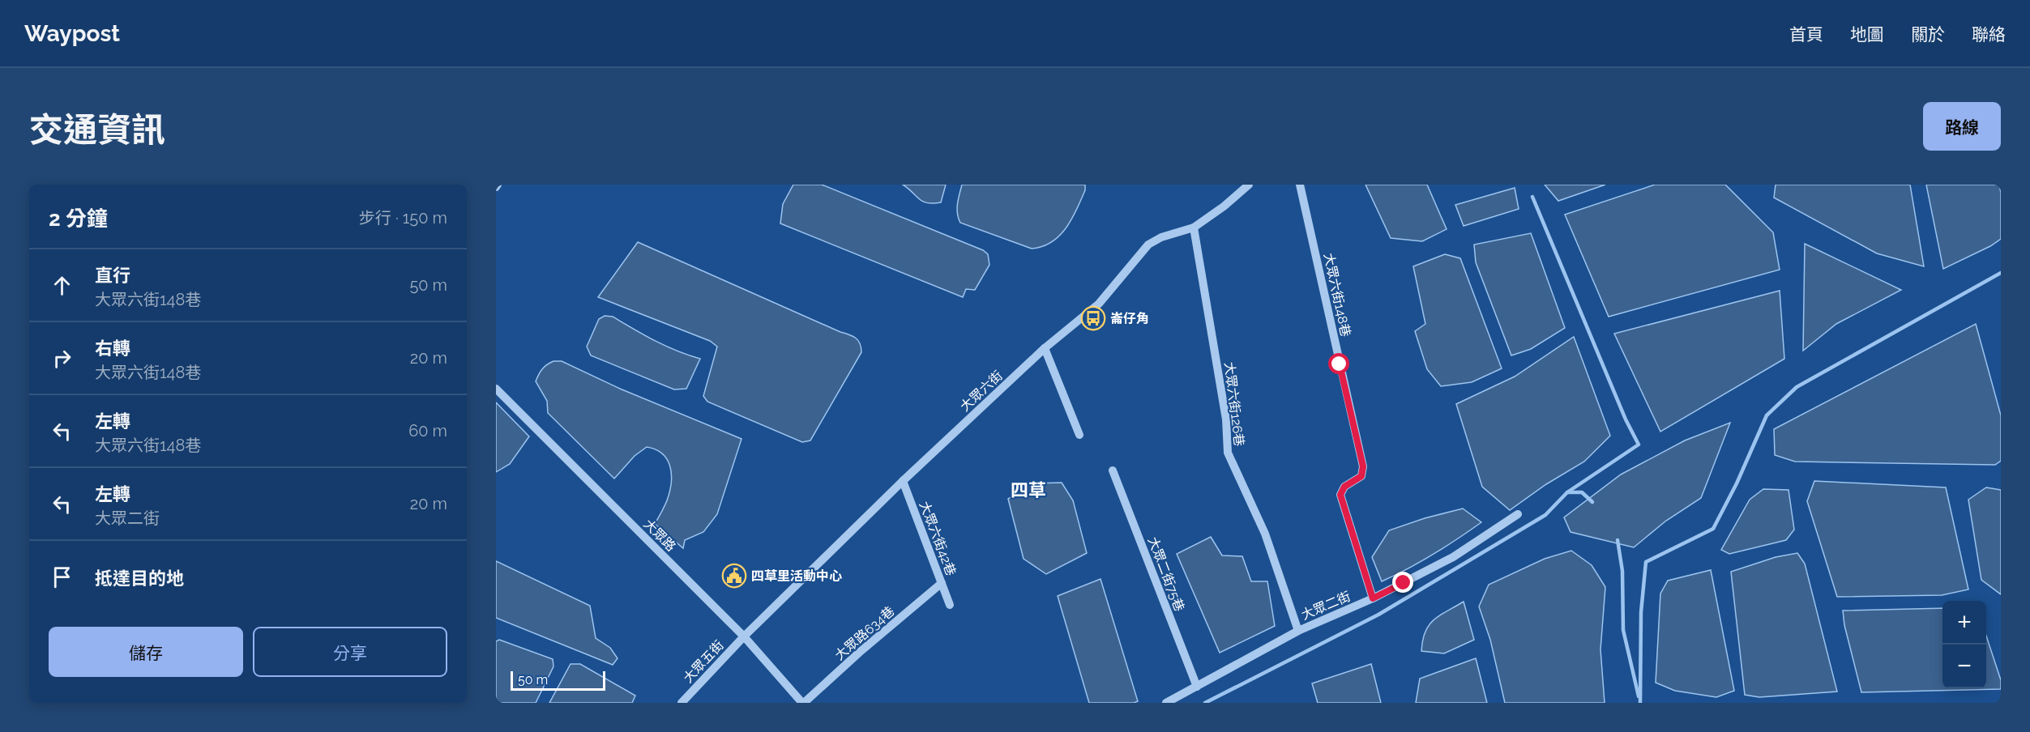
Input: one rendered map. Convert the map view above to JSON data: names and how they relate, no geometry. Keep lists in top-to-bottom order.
{
  "streets": {
    "street": [
      "大眾六街148巷",
      "大眾六街",
      "大眾六街126巷",
      "大眾路",
      "大眾六街42巷",
      "大眾二街75巷",
      "大眾二街",
      "大眾路634巷",
      "大眾五街"
    ]
  },
  "crossings": [
    ["大眾六街148巷", "大眾二街"],
    ["大眾六街", "大眾六街126巷"],
    ["大眾六街", "大眾路"],
    ["大眾六街", "大眾六街42巷"],
    ["大眾六街", "大眾五街"],
    ["大眾六街126巷", "大眾二街"],
    ["大眾路", "大眾路634巷"],
    ["大眾路", "大眾五街"],
    ["大眾六街42巷", "大眾路634巷"],
    ["大眾二街75巷", "大眾二街"]
  ],
  "districts": ["四草"],
  "places": {
    "bus stop": ["崙仔角"],
    "public building": ["四草里活動中心"]
  },
  "scale_bar": "50 m",
  "page": {
    "header": "Waypost",
    "nav": [
      "首頁",
      "地圖",
      "關於",
      "聯絡"
    ],
    "title": "交通資訊",
    "buttons": [
      "路線",
      ["儲存", "分享"]
    ],
    "heading": ["2 分鐘", "步行 · 150 m"],
    "list": [
      ["直行", "大眾六街148巷", "50 m"],
      ["右轉", "大眾六街148巷", "20 m"],
      ["左轉", "大眾六街148巷", "60 m"],
      ["左轉", "大眾二街", "20 m"],
      "抵達目的地"
    ],
    "map_buttons": ["+", "−"],
    "scale": "50 m"
  }
}
